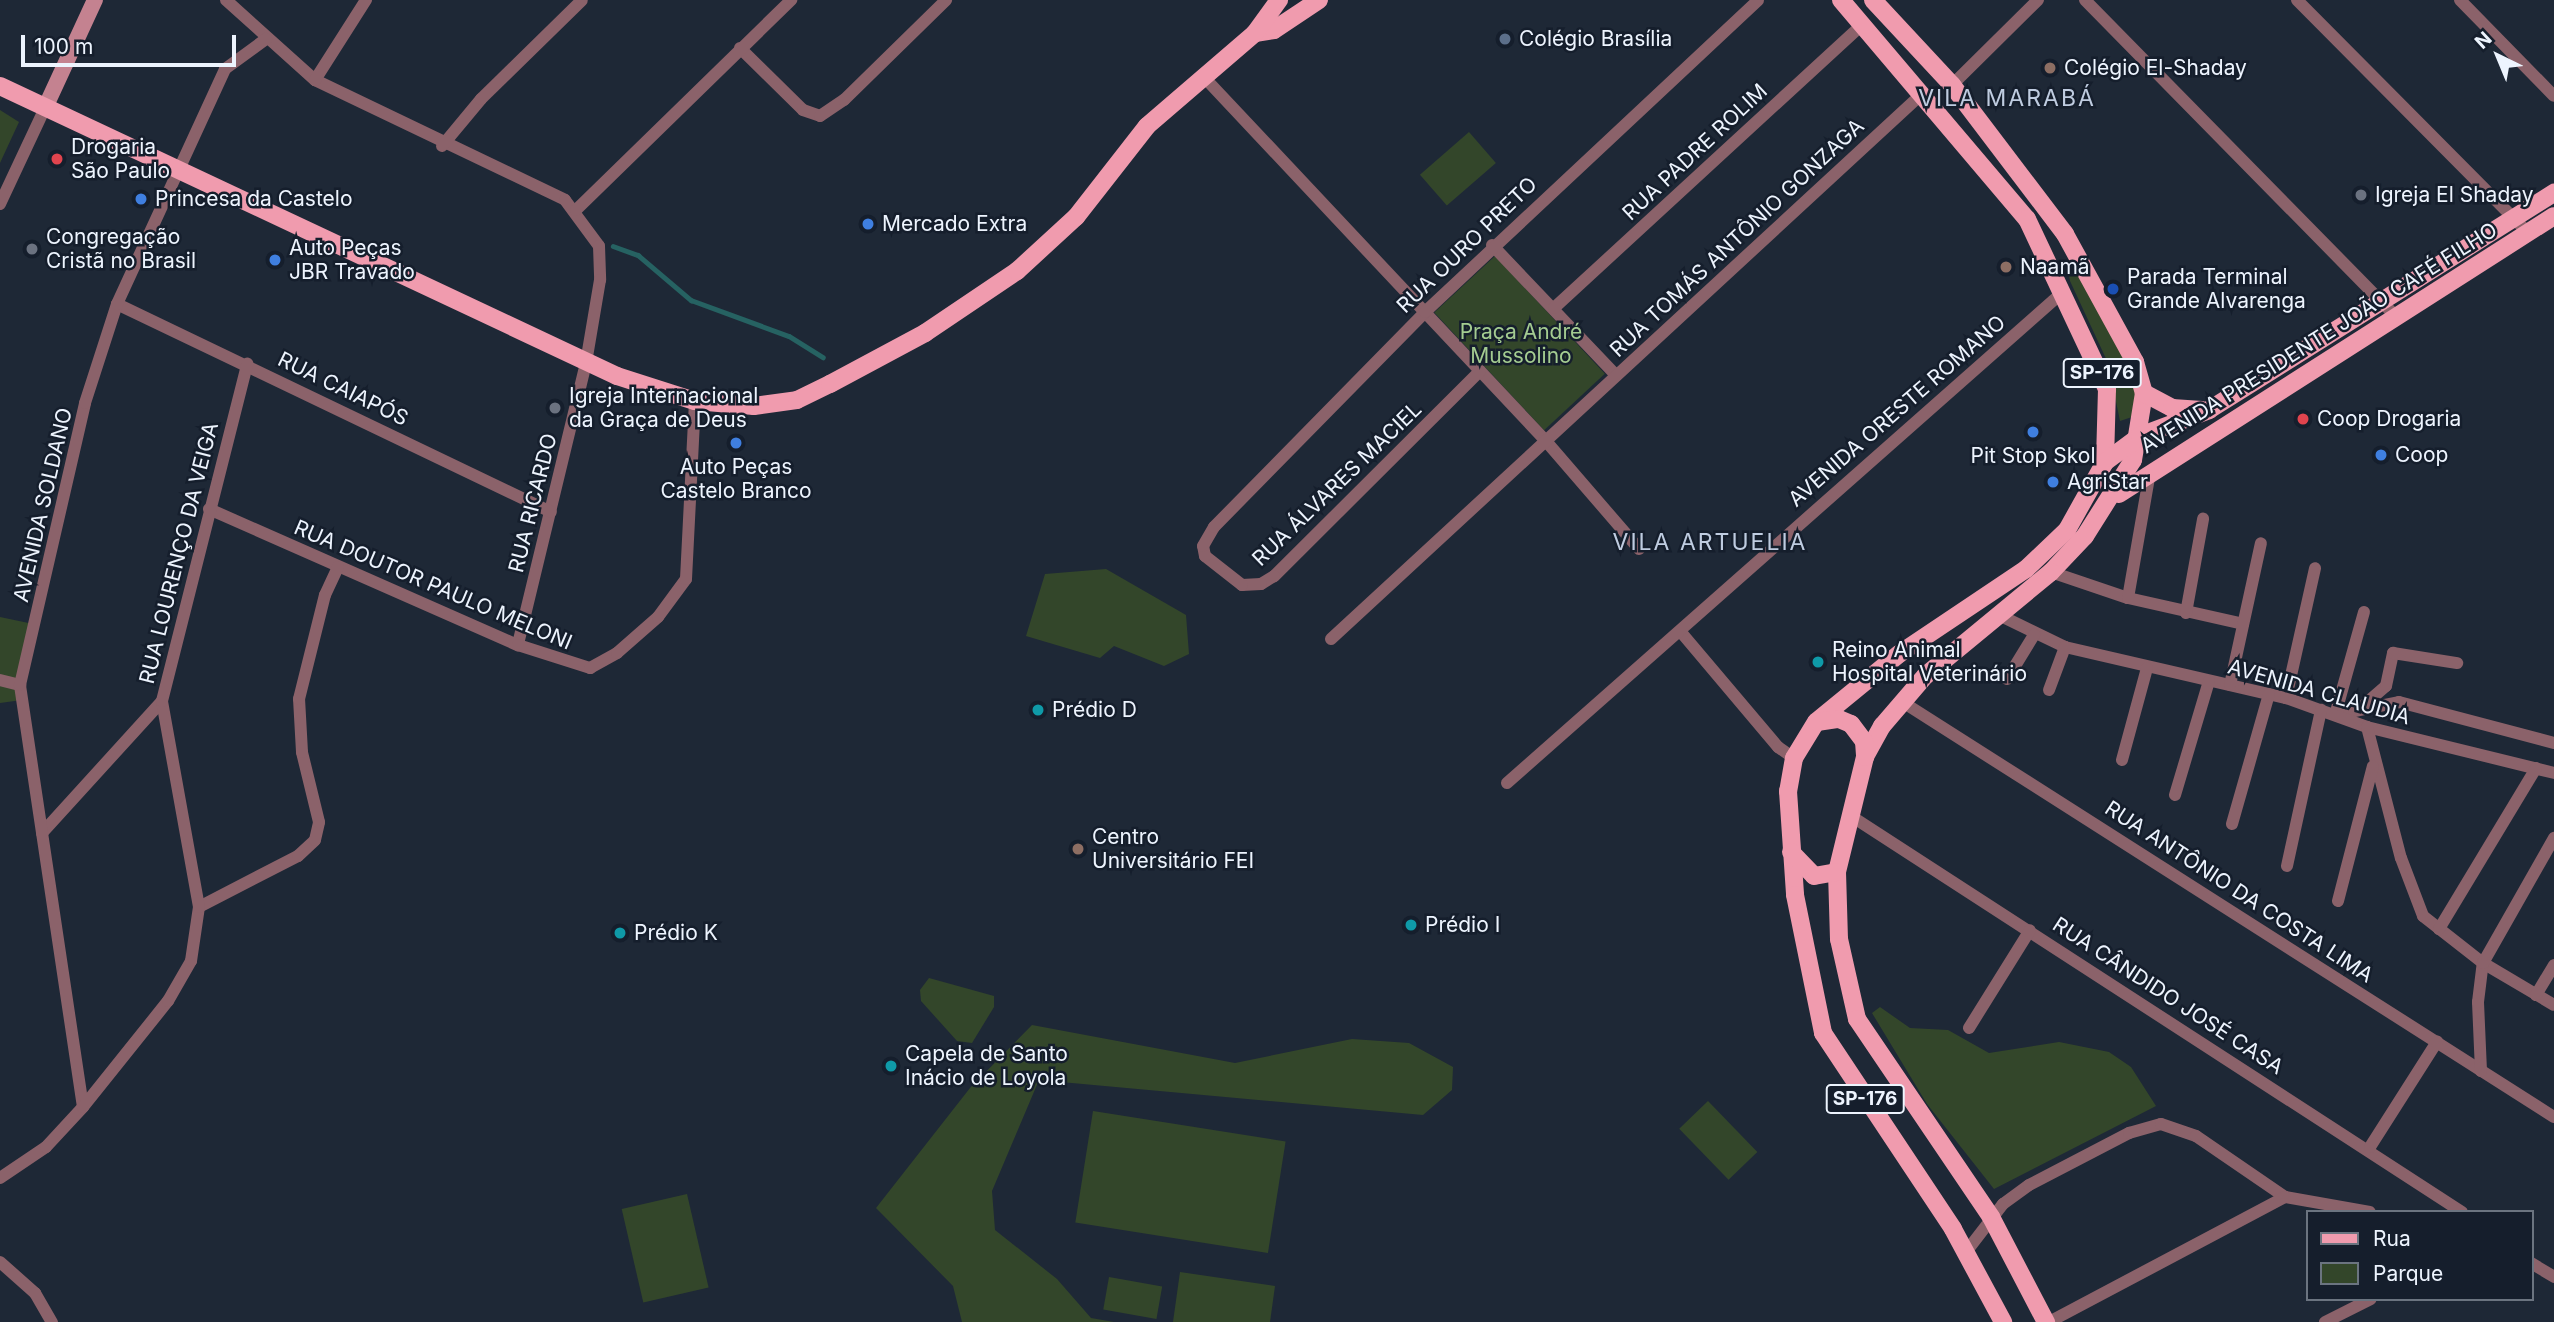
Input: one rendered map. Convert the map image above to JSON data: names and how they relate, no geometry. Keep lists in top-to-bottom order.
{
  "streets": {
    "main road": ["AVENIDA PRESIDENTE JOÃO CAFÉ FILHO", "SP-176"],
    "street": [
      "RUA PADRE ROLIM",
      "RUA TOMÁS ANTÔNIO GONZAGA",
      "RUA OURO PRETO",
      "RUA CAIAPÓS",
      "AVENIDA ORESTE ROMANO",
      "RUA ÁLVARES MACIEL",
      "RUA RICARDO",
      "AVENIDA SOLDANO",
      "RUA LOURENÇO DA VEIGA",
      "RUA DOUTOR PAULO MELONI",
      "AVENIDA CLAUDIA",
      "RUA ANTÔNIO DA COSTA LIMA",
      "RUA CÂNDIDO JOSÉ CASA"
    ]
  },
  "crossings": [
    ["RUA PADRE ROLIM", "SP-176"],
    ["RUA TOMÁS ANTÔNIO GONZAGA", "SP-176"],
    ["RUA OURO PRETO", "RUA ÁLVARES MACIEL"],
    ["AVENIDA PRESIDENTE JOÃO CAFÉ FILHO", "SP-176"],
    ["SP-176", "AVENIDA ORESTE ROMANO"],
    ["SP-176", "AVENIDA CLAUDIA"],
    ["SP-176", "RUA ANTÔNIO DA COSTA LIMA"],
    ["SP-176", "RUA CÂNDIDO JOSÉ CASA"],
    ["RUA CAIAPÓS", "RUA RICARDO"],
    ["RUA CAIAPÓS", "AVENIDA SOLDANO"],
    ["RUA CAIAPÓS", "RUA LOURENÇO DA VEIGA"],
    ["RUA RICARDO", "RUA DOUTOR PAULO MELONI"],
    ["AVENIDA SOLDANO", "RUA LOURENÇO DA VEIGA"],
    ["RUA LOURENÇO DA VEIGA", "RUA DOUTOR PAULO MELONI"]
  ],
  "districts": ["VILA MARABÁ", "VILA ARTUELIA"],
  "parks": ["Praça André Mussolino"],
  "places": [
    "Colégio Brasília",
    "Colégio El-Shaday",
    "Drogaria São Paulo",
    "Igreja El Shaday",
    "Princesa da Castelo",
    "Mercado Extra",
    "Congregação Cristã no Brasil",
    "Auto Peças JBR Travado",
    "Naamã",
    "Parada Terminal Grande Alvarenga",
    "Igreja Internacional da Graça de Deus",
    "Coop Drogaria",
    "Pit Stop Skol",
    "Auto Peças Castelo Branco",
    "Coop",
    "AgriStar",
    "Reino Animal Hospital Veterinário",
    "Prédio D",
    "Centro Universitário FEI",
    "Prédio I",
    "Prédio K",
    "Capela de Santo Inácio de Loyola"
  ],
  "legend": ["Rua", "Parque"],
  "scale_bar": "100 m",
  "north": "top left"
}
